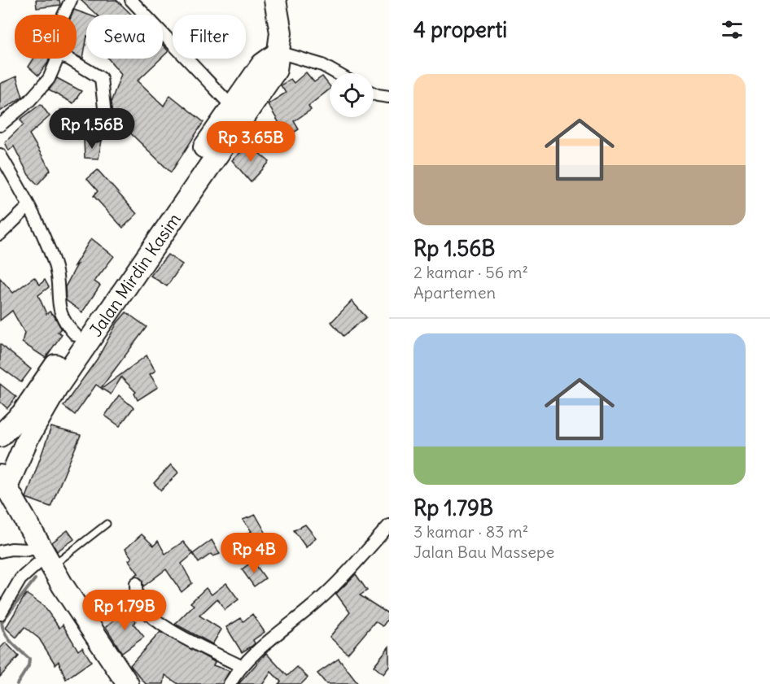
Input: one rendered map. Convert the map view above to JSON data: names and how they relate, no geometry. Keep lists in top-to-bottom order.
{
  "streets": {
    "highway": ["Jalan Mirdin Kasim"]
  },
  "page": {
    "heading": "4 properti",
    "chip": ["Beli", "Sewa", "Filter"],
    "list": [
      {
        "name": "Rp 1.56B",
        "note": "2 kamar · 56 m² · Apartemen"
      },
      {
        "name": "Rp 1.79B",
        "note": "3 kamar · 83 m² · Jalan Bau Massepe"
      }
    ],
    "price": [
      "Rp 1.56B",
      "Rp 3.65B",
      "Rp 4B",
      "Rp 1.79B"
    ]
  }
}
